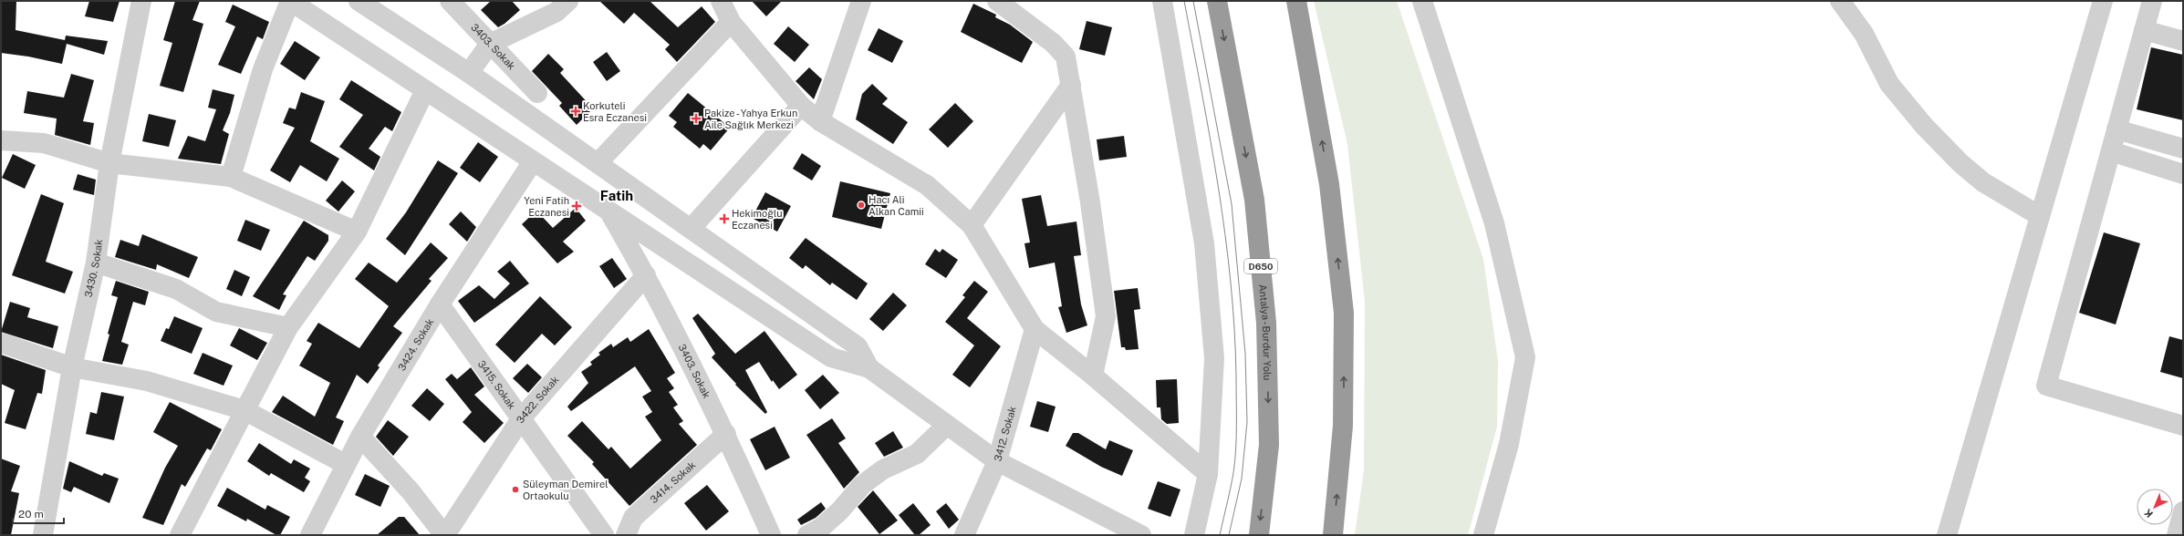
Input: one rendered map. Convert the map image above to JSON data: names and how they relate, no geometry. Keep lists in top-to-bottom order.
{
  "streets": {
    "highway": ["D650", "Antalya - Burdur Yolu"],
    "street": [
      "3403. Sokak",
      "3430. Sokak",
      "3424. Sokak",
      "3415. Sokak",
      "3422. Sokak",
      "3412. Sokak",
      "3414. Sokak"
    ]
  },
  "crossings": [
    ["3403. Sokak", "3422. Sokak"],
    ["3403. Sokak", "3414. Sokak"],
    ["3424. Sokak", "3415. Sokak"],
    ["3415. Sokak", "3422. Sokak"]
  ],
  "districts": ["Fatih"],
  "places": {
    "health": [
      "Korkuteli Esra Eczanesi",
      "Pakize - Yahya Erkun Aile Sağlık Merkezi",
      "Yeni Fatih Eczanesi",
      "Hekimoğlu Eczanesi"
    ],
    "other": ["Hacı Ali Alkan Camii", "Süleyman Demirel Ortaokulu"]
  },
  "scale_bar": "20 m",
  "north": "bottom left"
}
